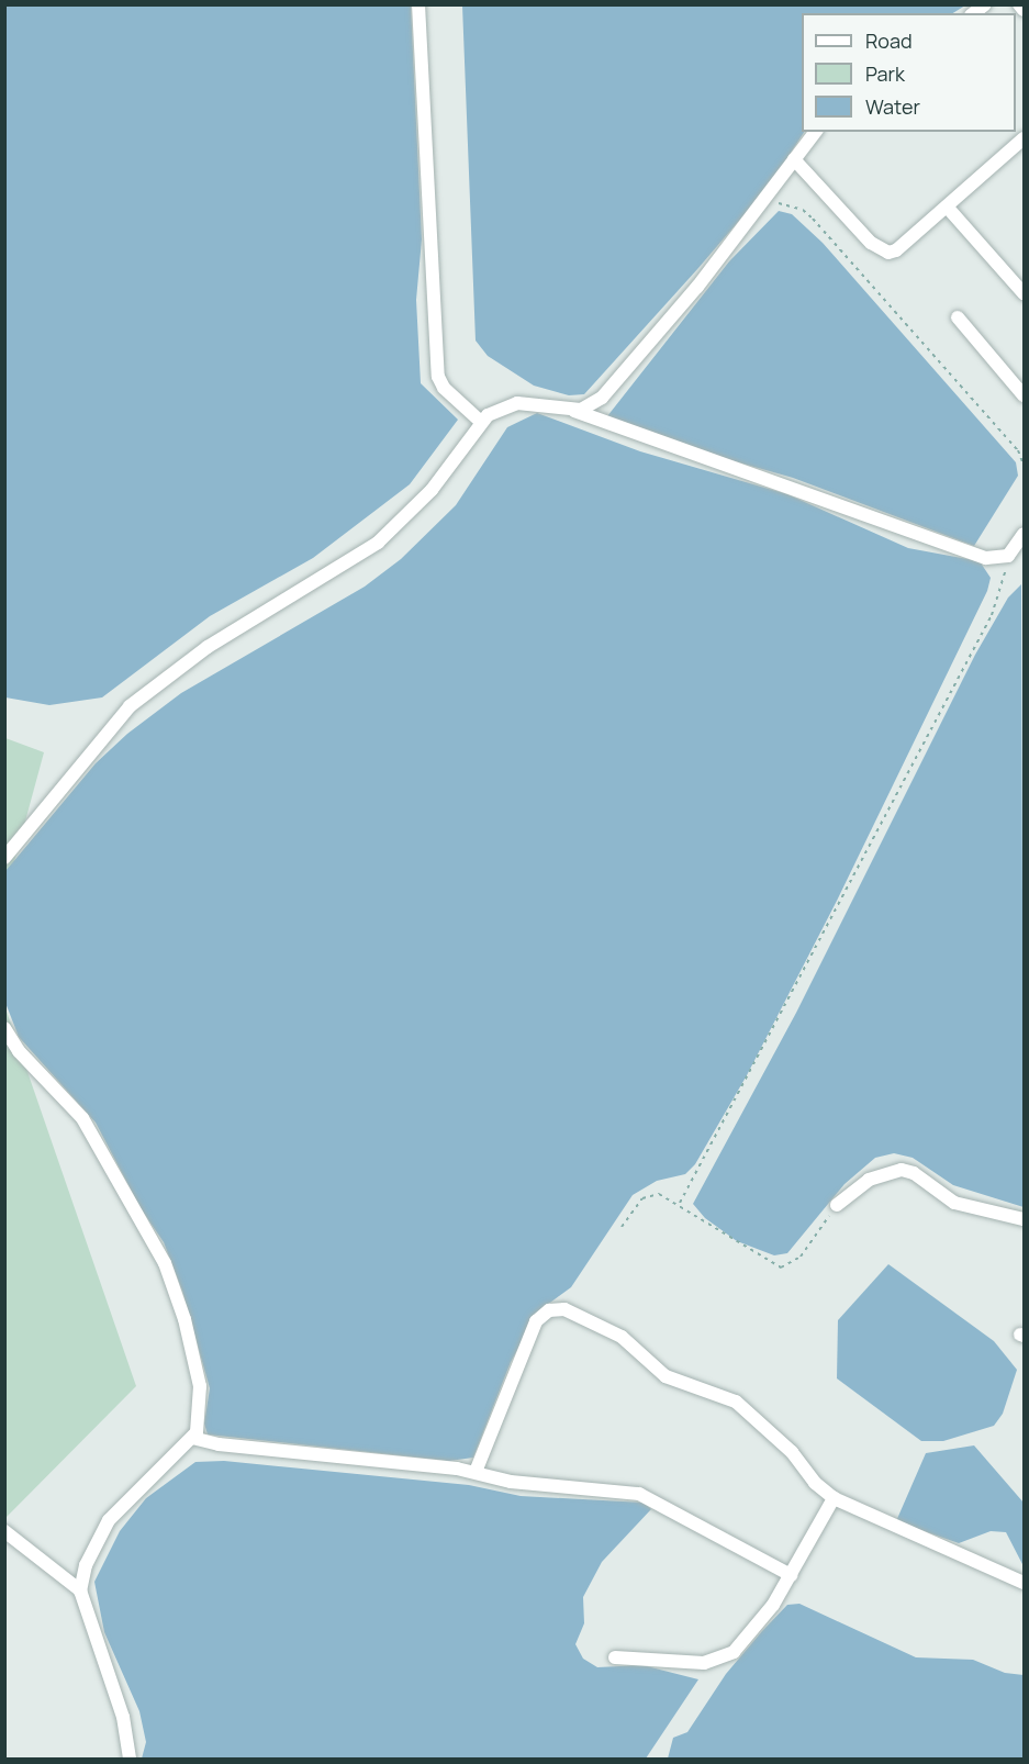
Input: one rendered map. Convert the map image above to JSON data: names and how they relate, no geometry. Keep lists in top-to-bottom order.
{
  "legend": ["Road", "Park", "Water"]
}
